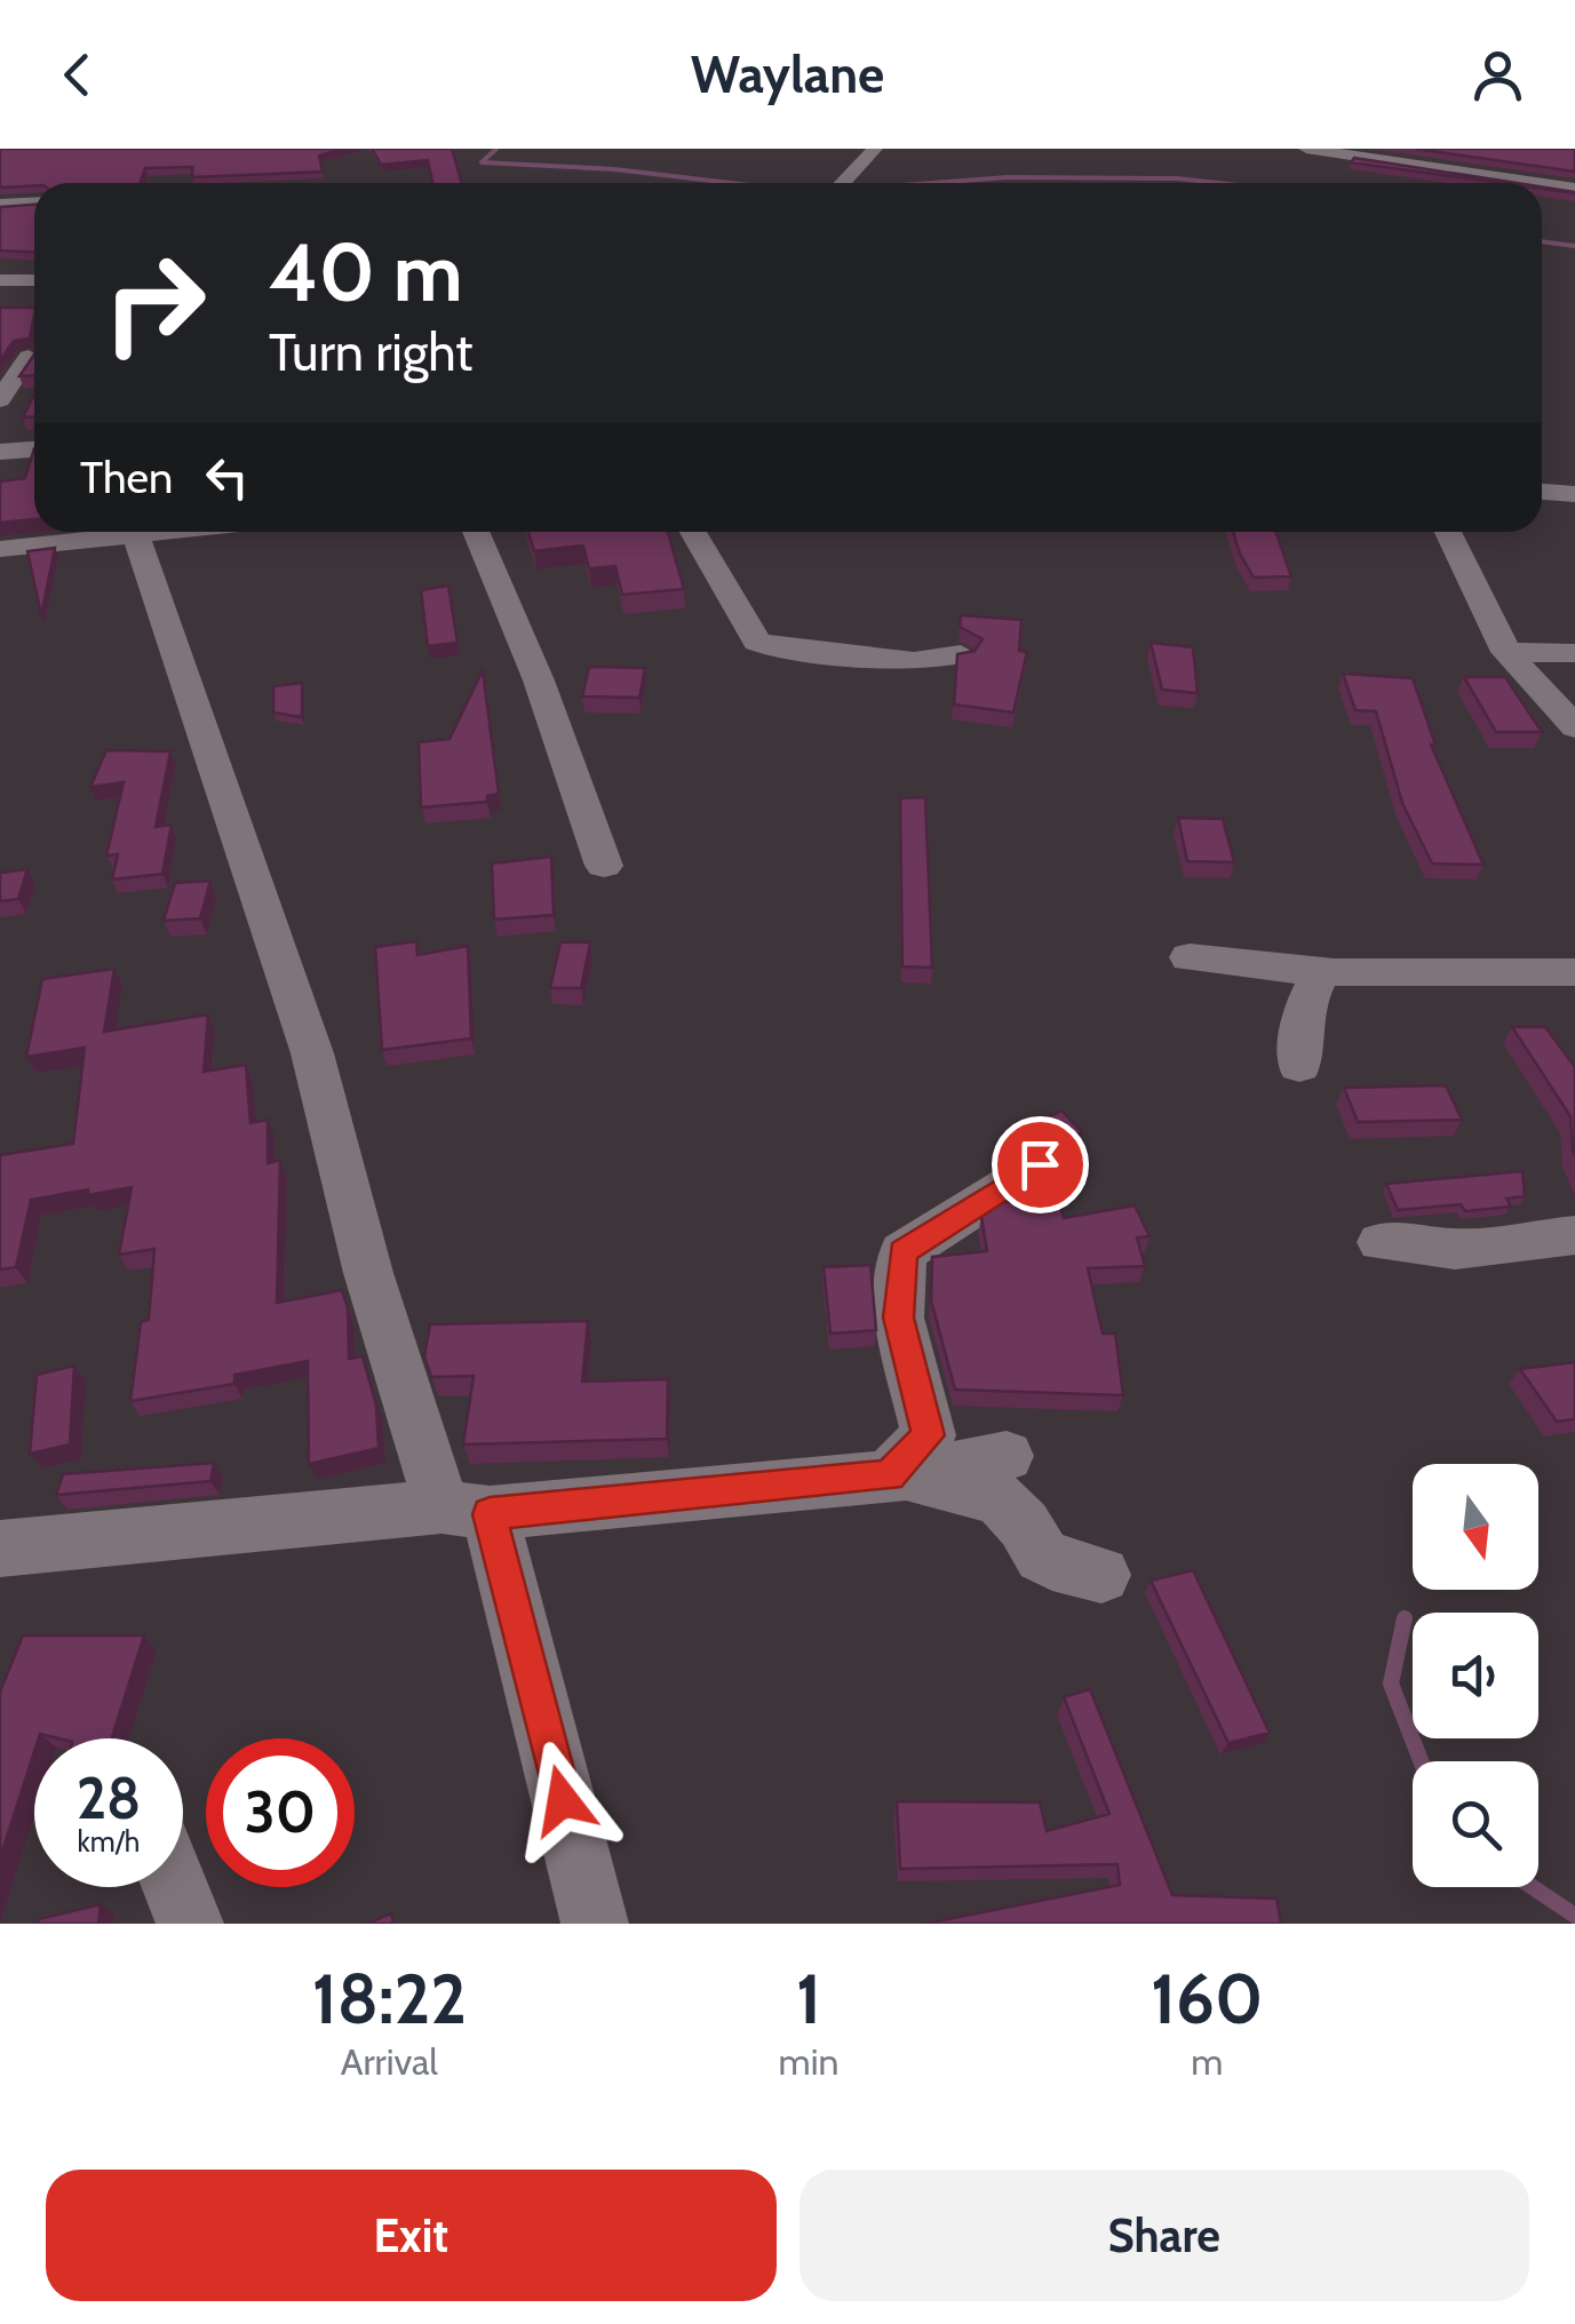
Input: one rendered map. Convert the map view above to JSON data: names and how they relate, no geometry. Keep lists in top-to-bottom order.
{
  "north": "bottom",
  "page": {
    "header": "Waylane",
    "turn": ["40 m", "Turn right"],
    "then": "Then",
    "speed": "28 km/h",
    "limit": "30",
    "eta": [
      "18:22",
      "Arrival",
      "1",
      "min",
      "160",
      "m"
    ],
    "buttons": ["Exit", "Share"]
  }
}
